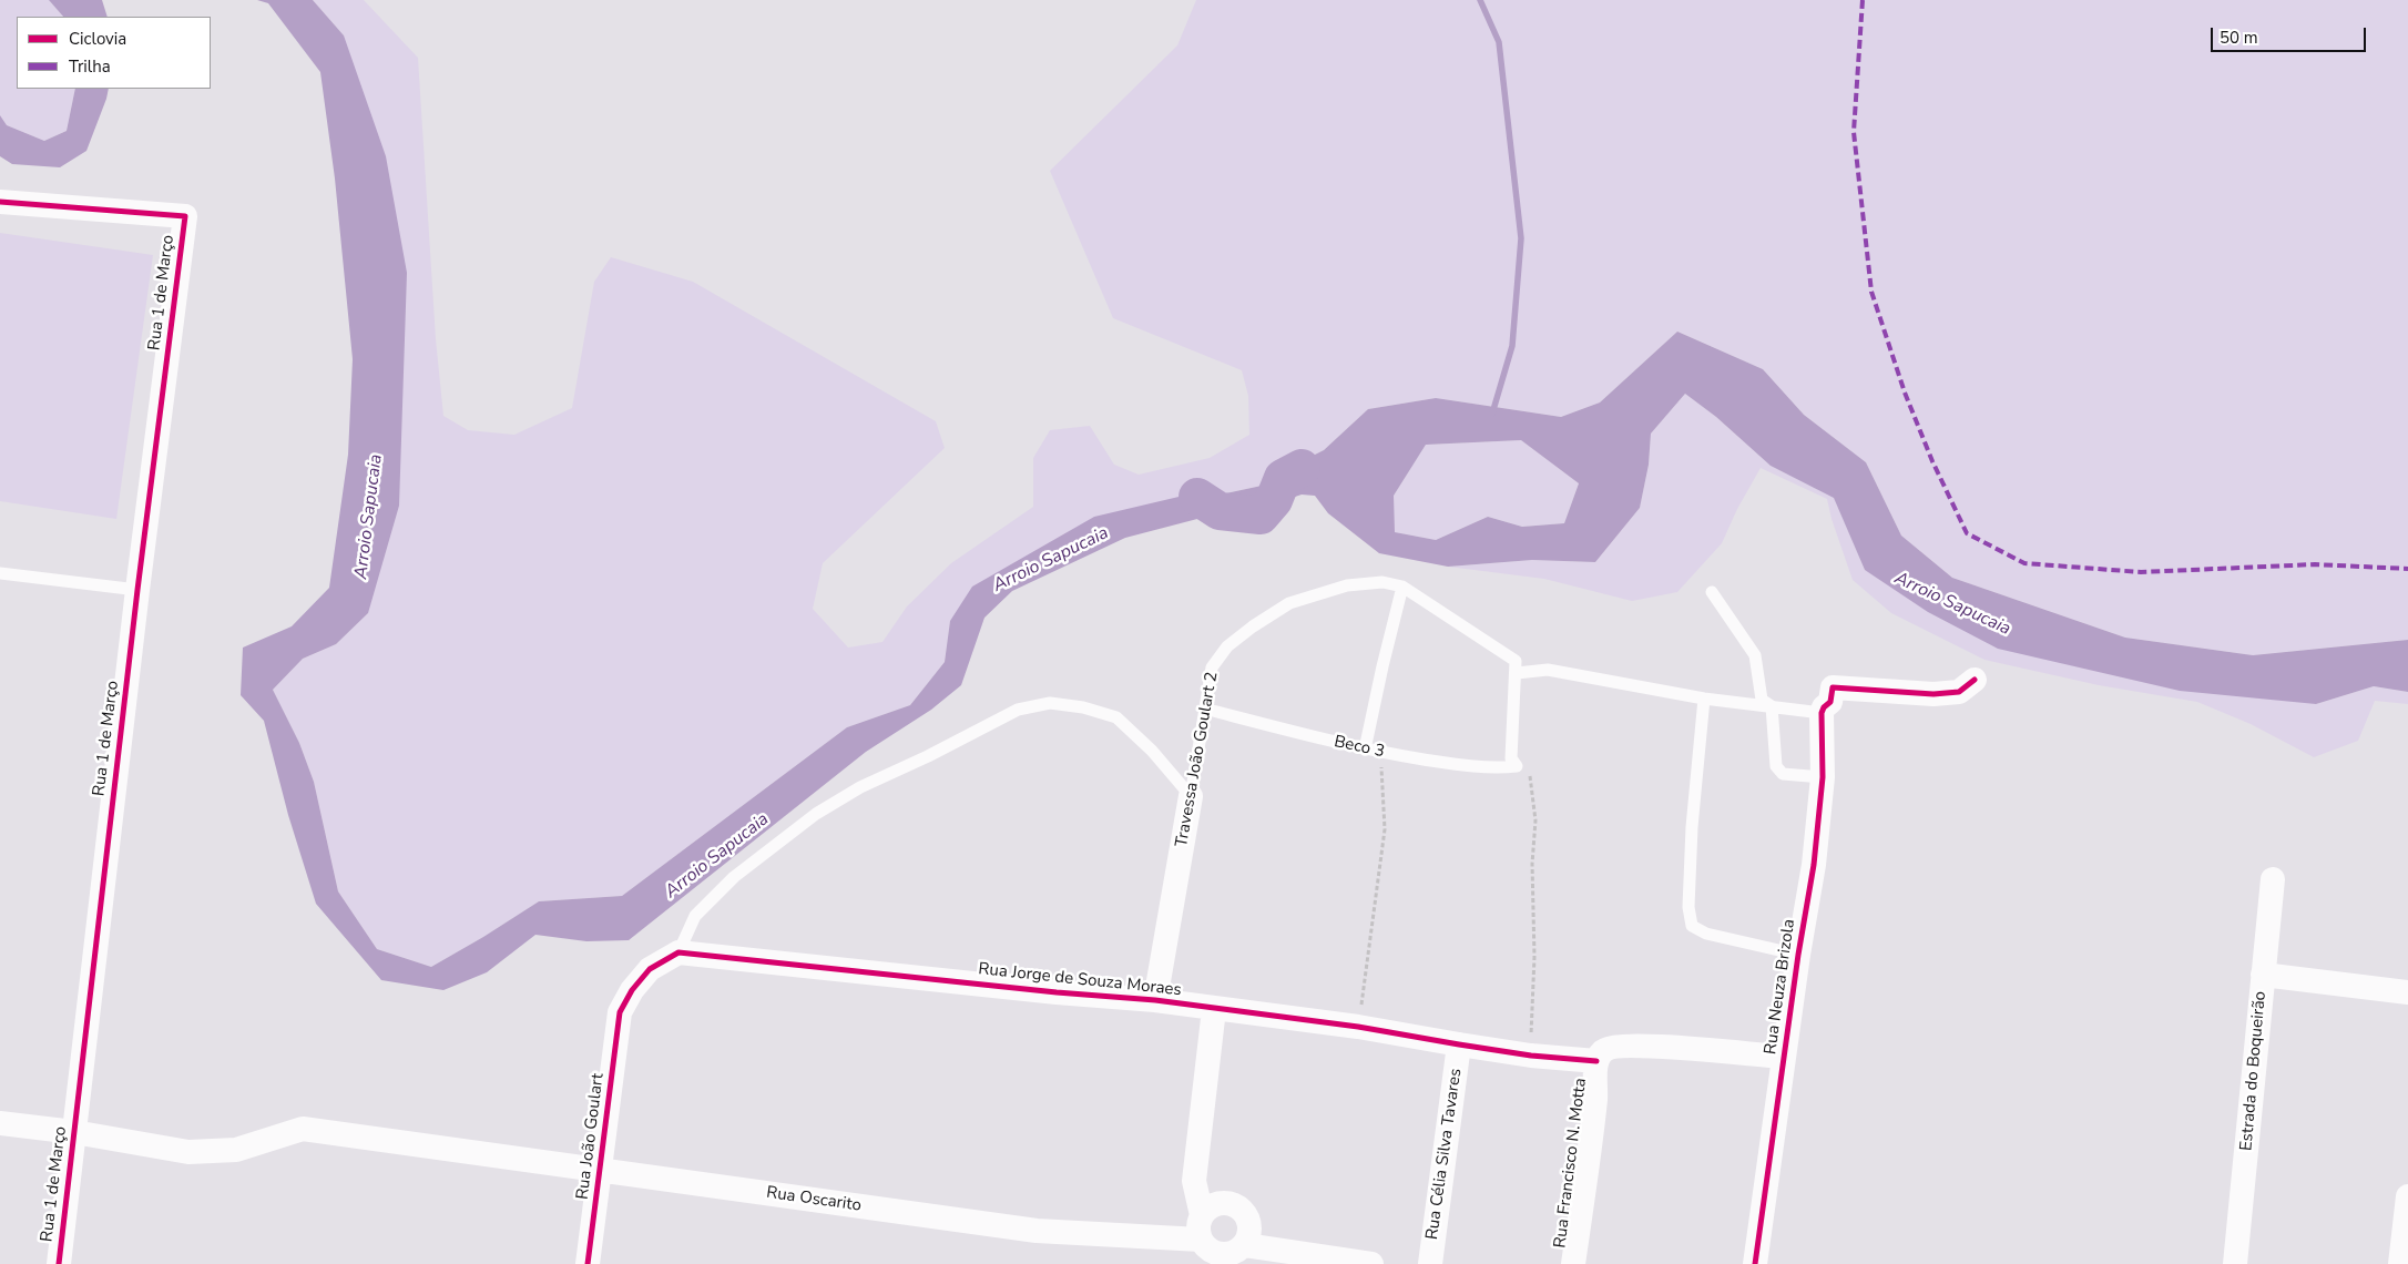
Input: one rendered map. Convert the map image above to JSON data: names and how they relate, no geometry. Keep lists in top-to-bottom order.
{
  "streets": {
    "street": [
      "Rua 1 de Março",
      "Travessa João Goulart 2",
      "Rua Jorge de Souza Moraes",
      "Rua Neuza Brizola",
      "Estrada do Boqueirão",
      "Rua João Goulart",
      "Rua Célia Silva Tavares",
      "Rua Francisco N. Motta",
      "Rua Oscarito"
    ],
    "lane": ["Beco 3"]
  },
  "crossings": [
    ["Rua 1 de Março", "Rua Oscarito"],
    ["Beco 3", "Travessa João Goulart 2"],
    ["Travessa João Goulart 2", "Rua Jorge de Souza Moraes"],
    ["Rua Jorge de Souza Moraes", "Rua João Goulart"],
    ["Rua Jorge de Souza Moraes", "Rua Célia Silva Tavares"],
    ["Rua Jorge de Souza Moraes", "Rua Francisco N. Motta"],
    ["Rua Neuza Brizola", "Rua Francisco N. Motta"],
    ["Rua João Goulart", "Rua Oscarito"]
  ],
  "water": ["Arroio Sapucaia"],
  "legend": ["Ciclovia", "Trilha"],
  "scale_bar": "50 m"
}
